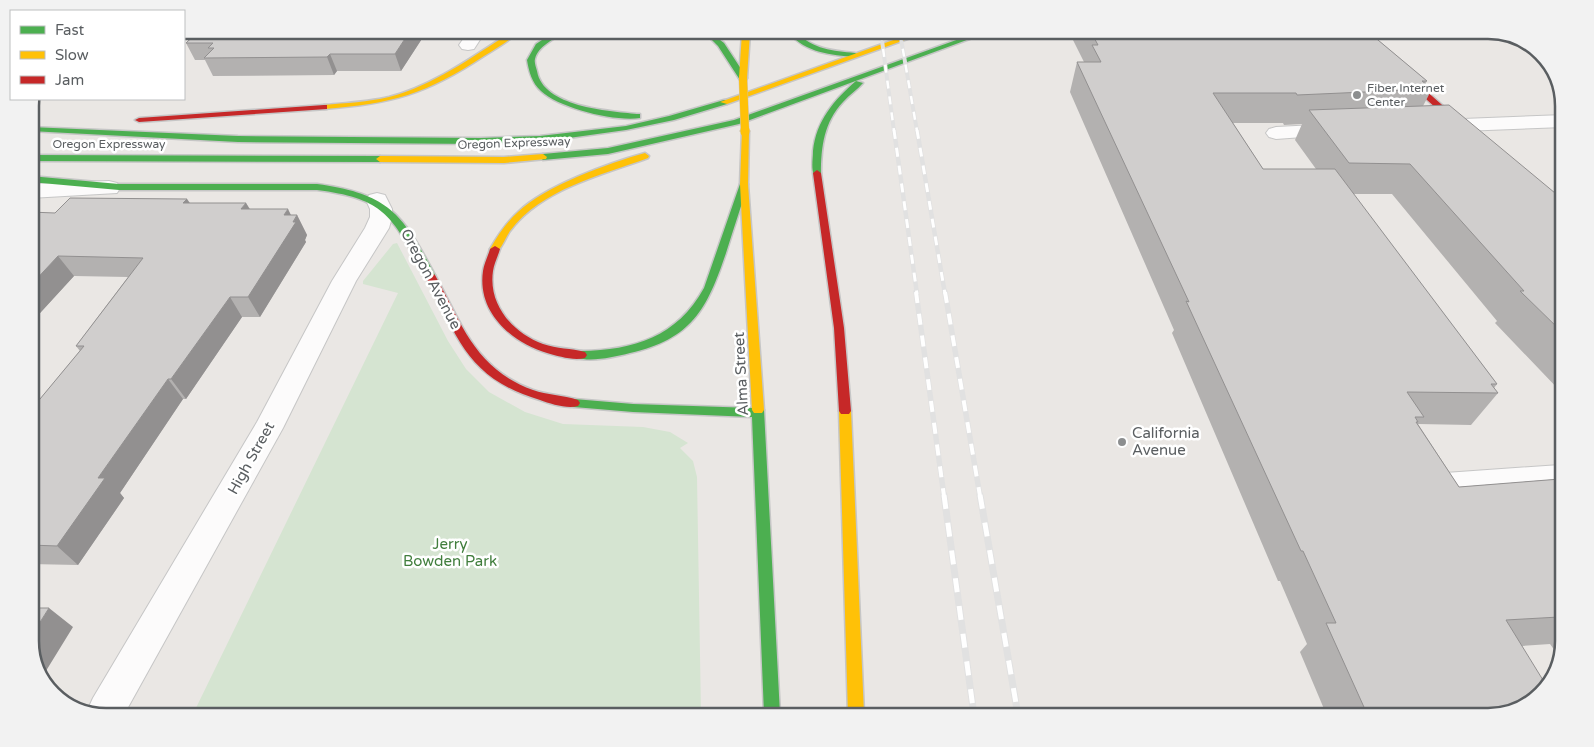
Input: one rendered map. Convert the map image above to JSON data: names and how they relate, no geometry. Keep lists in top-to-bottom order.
{
  "streets": {
    "main road": ["Oregon Expressway", "Oregon Avenue", "Alma Street"],
    "street": ["High Street"]
  },
  "crossings": [
    ["Oregon Avenue", "Alma Street"],
    ["Oregon Avenue", "High Street"]
  ],
  "parks": ["Jerry Bowden Park"],
  "places": ["Fiber Internet Center", "California Avenue"],
  "legend": ["Fast", "Slow", "Jam"]
}
